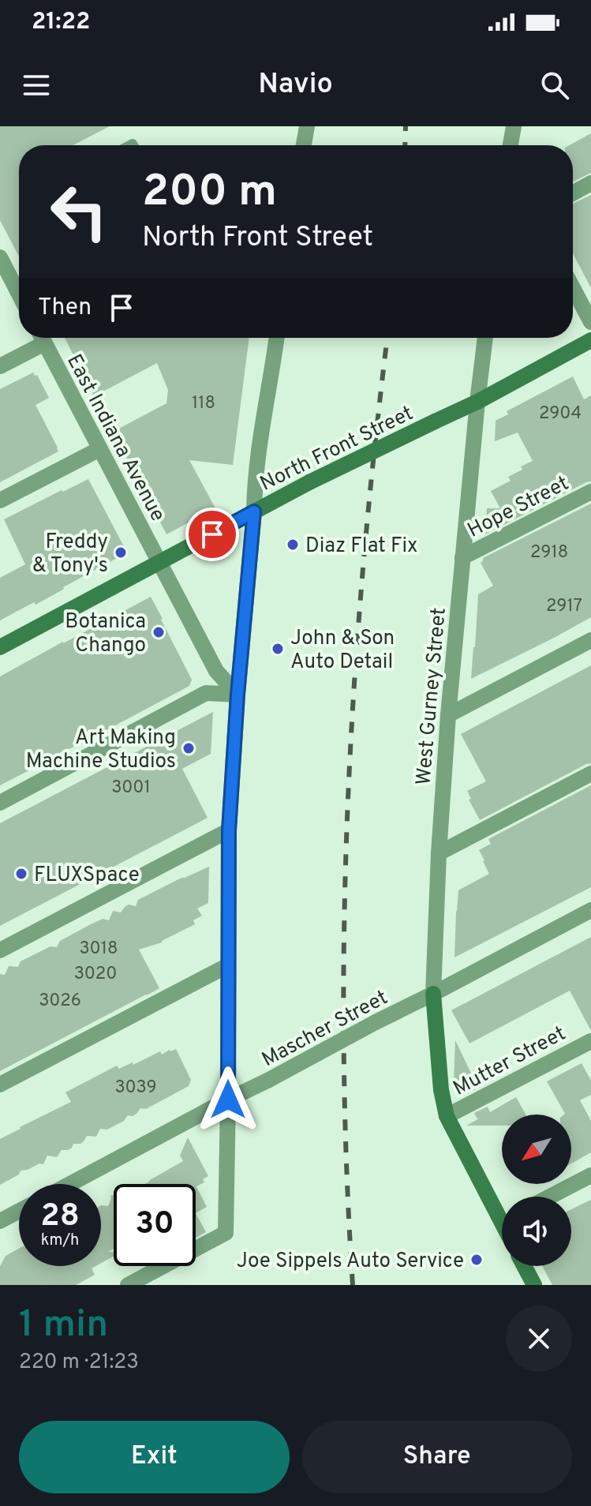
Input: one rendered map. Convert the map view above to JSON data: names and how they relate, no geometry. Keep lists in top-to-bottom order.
{
  "streets": {
    "street": [
      "East Indiana Avenue",
      "North Front Street",
      "Hope Street",
      "West Gurney Street",
      "Mascher Street",
      "Mutter Street"
    ]
  },
  "crossings": [
    ["East Indiana Avenue", "North Front Street"],
    ["North Front Street", "West Gurney Street"],
    ["Hope Street", "West Gurney Street"],
    ["West Gurney Street", "Mascher Street"]
  ],
  "places": [
    "Diaz Flat Fix",
    "Freddy & Tony's",
    "Botanica Chango",
    "John & Son Auto Detail",
    "Art Making Machine Studios",
    "FLUXSpace",
    "Joe Sippels Auto Service"
  ],
  "house_numbers": [
    "118",
    "2904",
    "2918",
    "2917",
    "3001",
    "3018",
    "3020",
    "3026",
    "3039"
  ],
  "north": "bottom left",
  "page": {
    "status": "21:22",
    "header": "Navio",
    "turn": ["200 m", "North Front Street"],
    "then": "Then",
    "speed": "28 km/h",
    "limit": "30",
    "heading": ["1 min", "220 m · 21:23"],
    "buttons": ["Exit", "Share"]
  }
}
